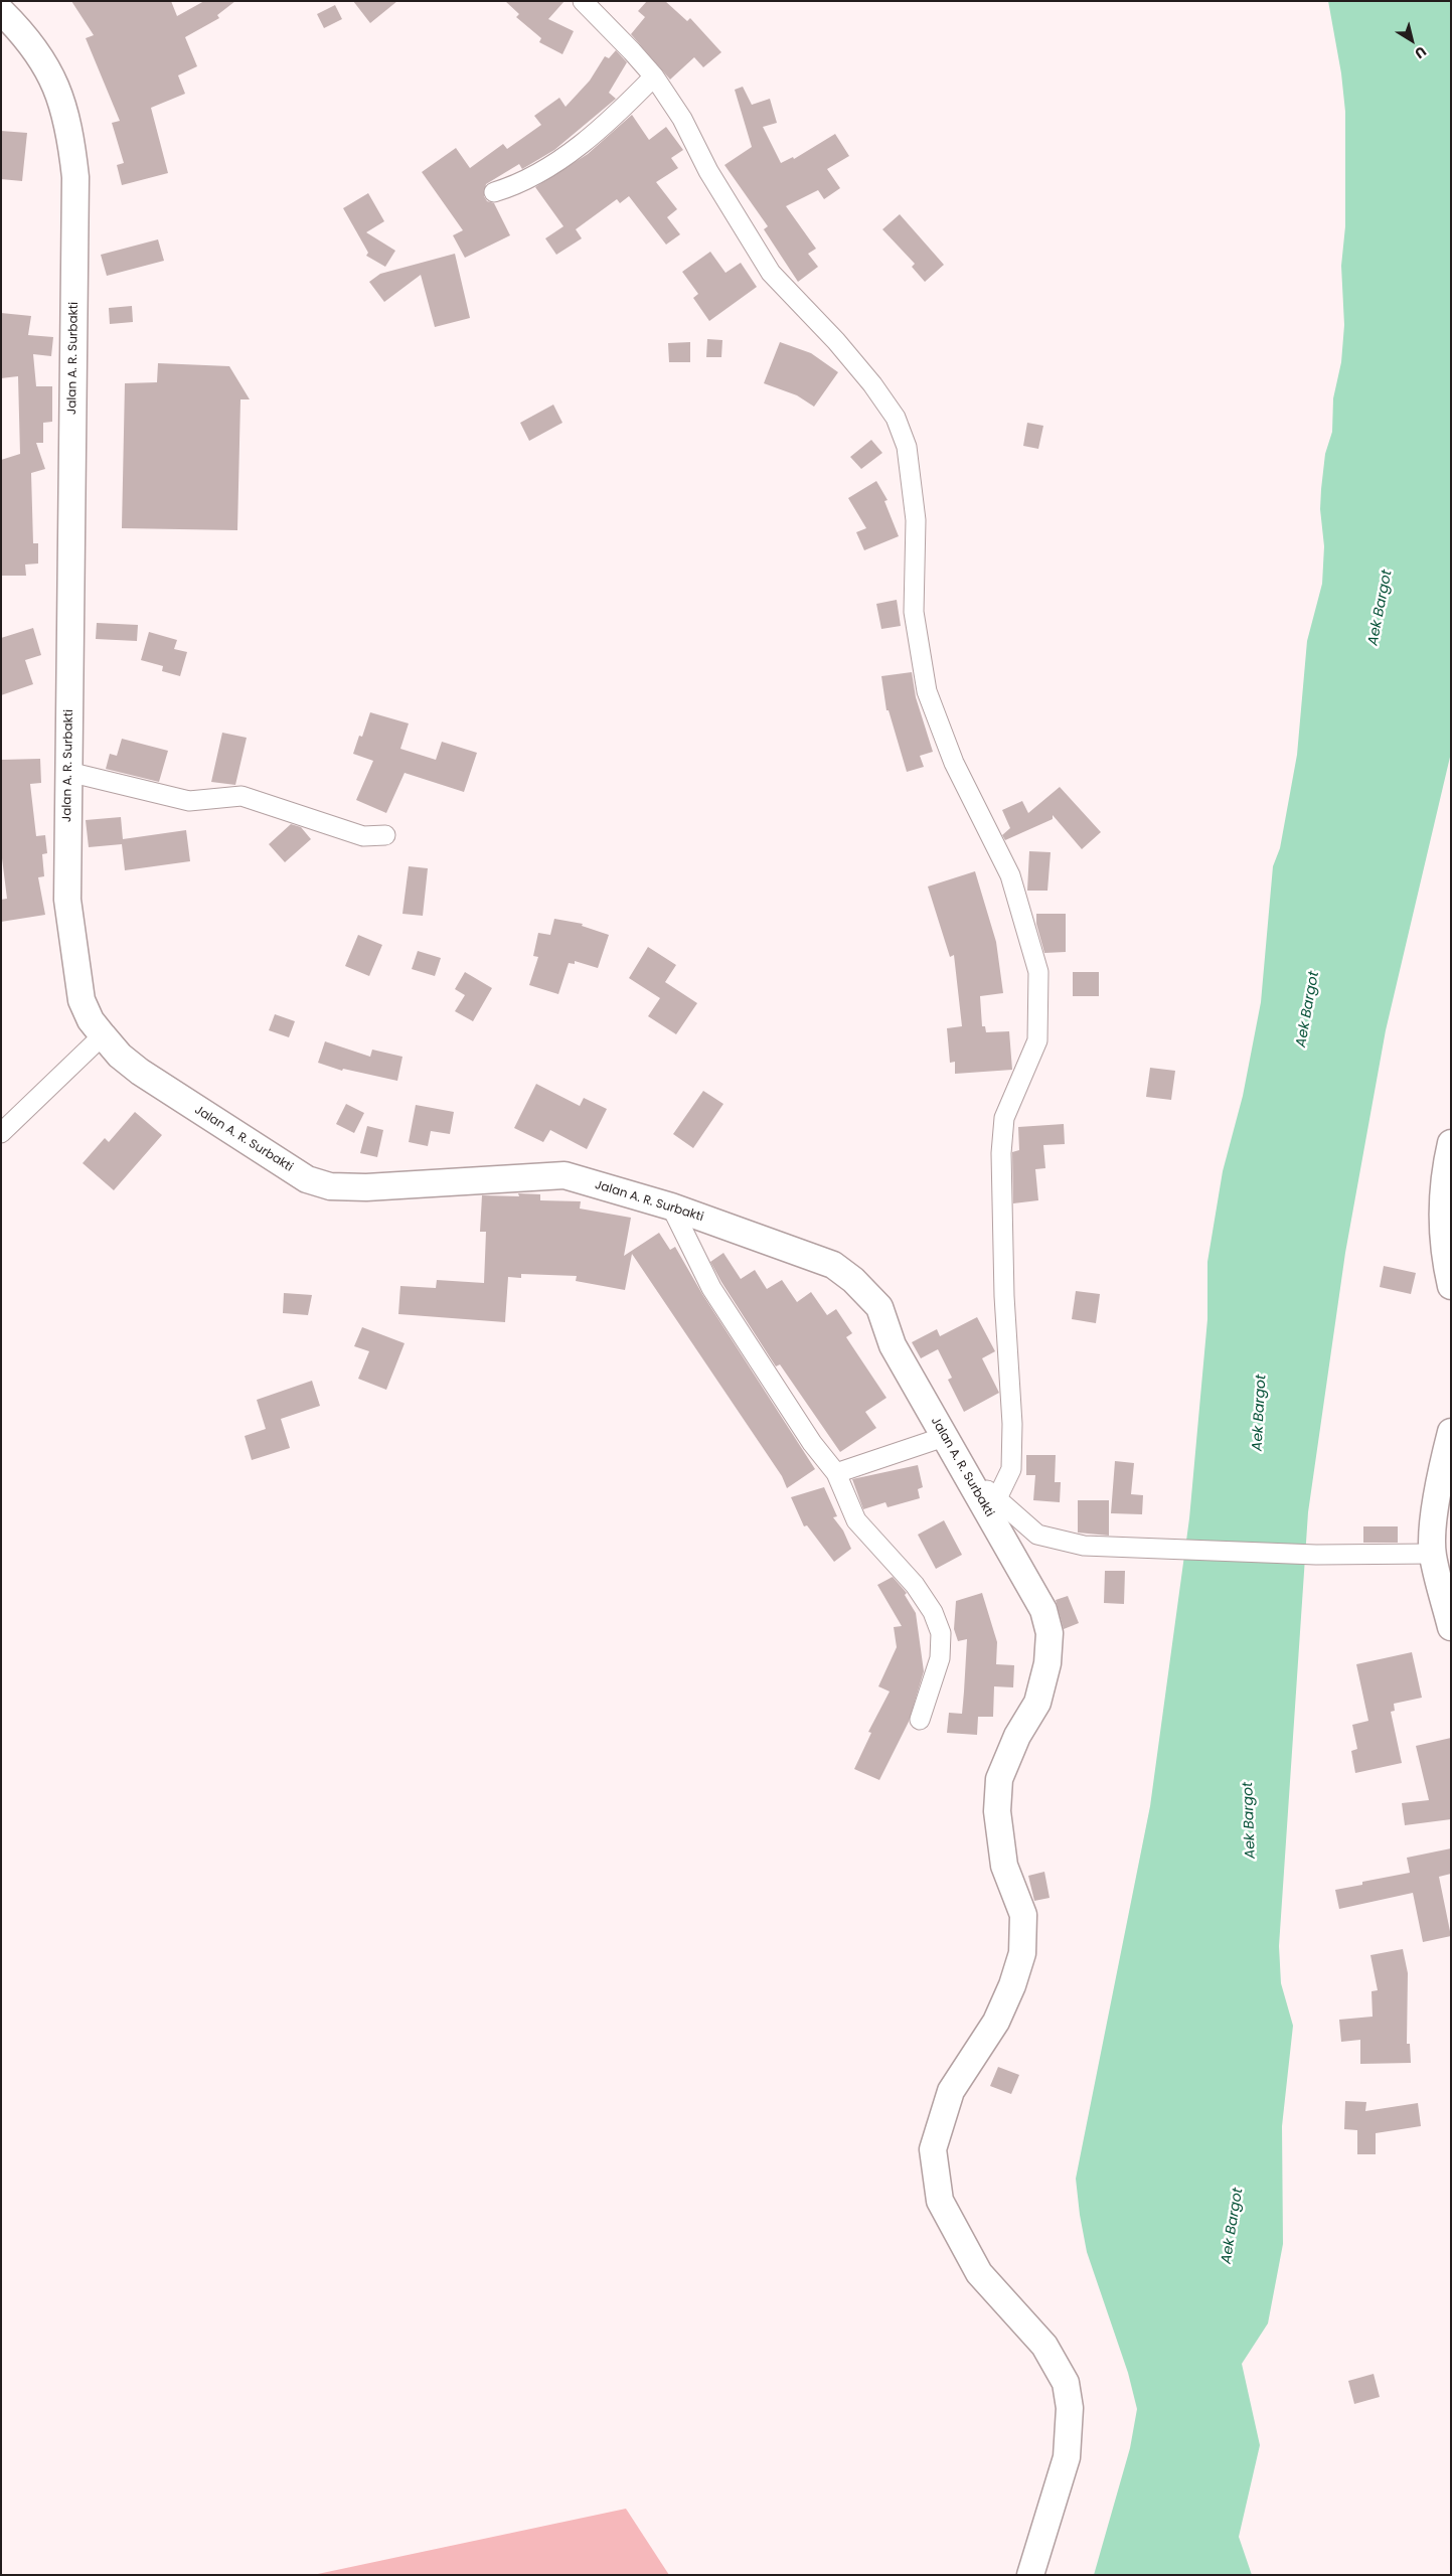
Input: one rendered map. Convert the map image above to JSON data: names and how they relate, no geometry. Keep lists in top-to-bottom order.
{
  "streets": {
    "main road": ["Jalan A. R. Surbakti"]
  },
  "water": ["Aek Bargot"],
  "north": "bottom right"
}
